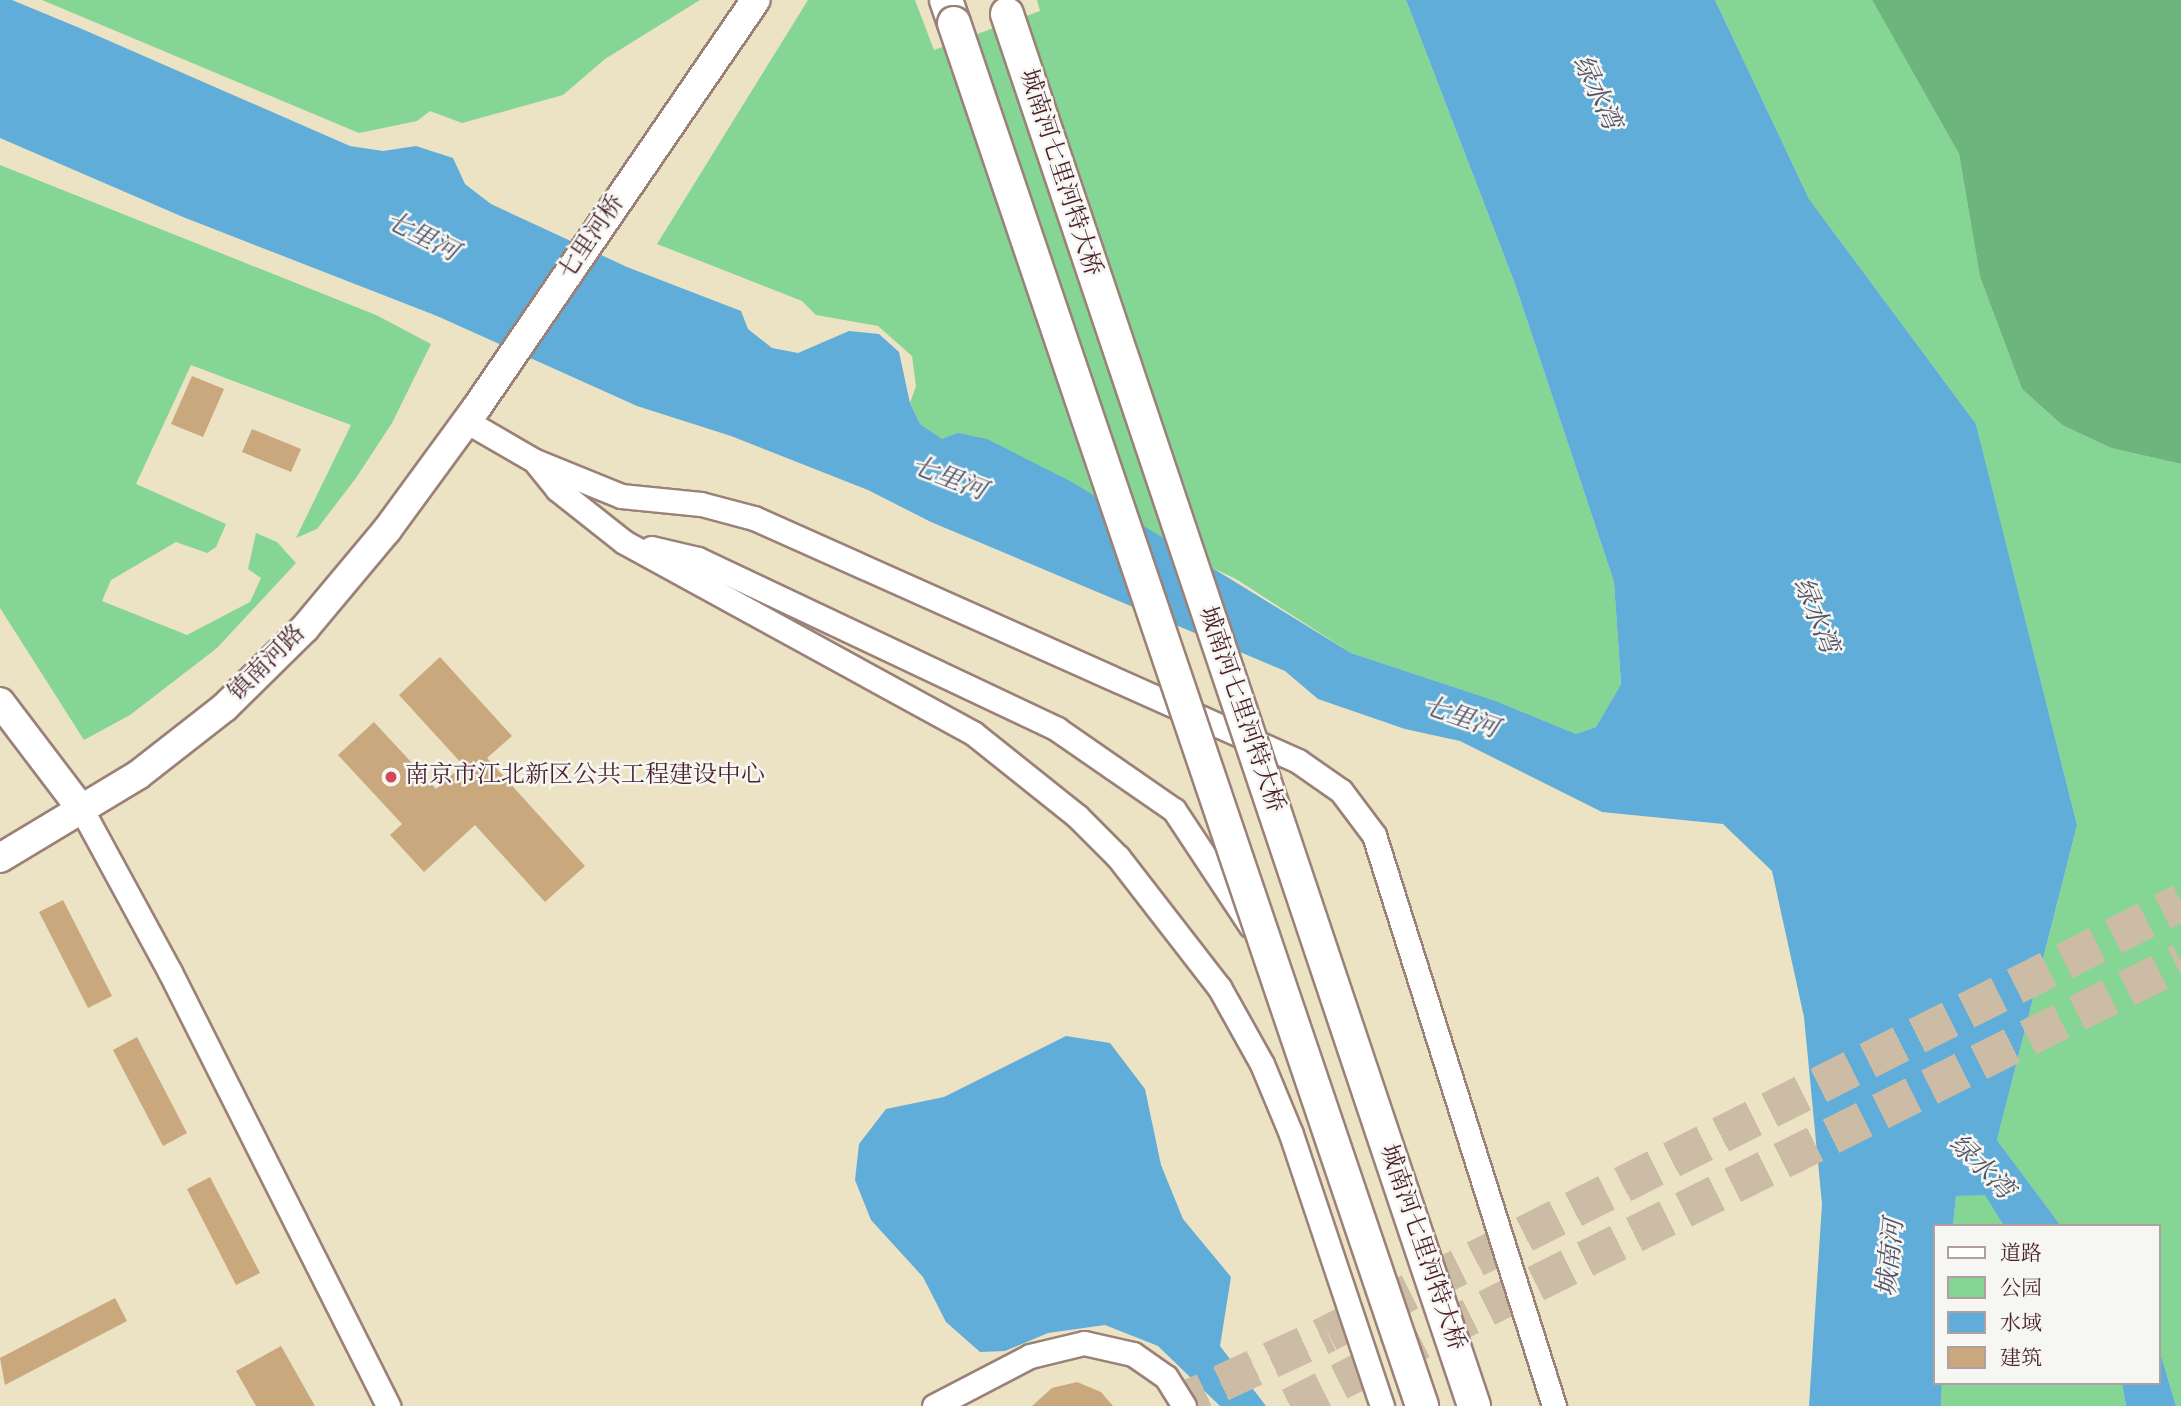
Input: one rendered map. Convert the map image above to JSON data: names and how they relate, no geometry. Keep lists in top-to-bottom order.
{
  "streets": {
    "main road": ["城南河七里河特大桥"],
    "street": ["七里河桥", "镇南河路"]
  },
  "crossings": [
    ["七里河桥", "镇南河路"]
  ],
  "water": ["绿水湾", "七里河", "城南河"],
  "places": ["南京市江北新区公共工程建设中心"],
  "legend": [
    "道路",
    "公园",
    "水域",
    "建筑"
  ]
}
